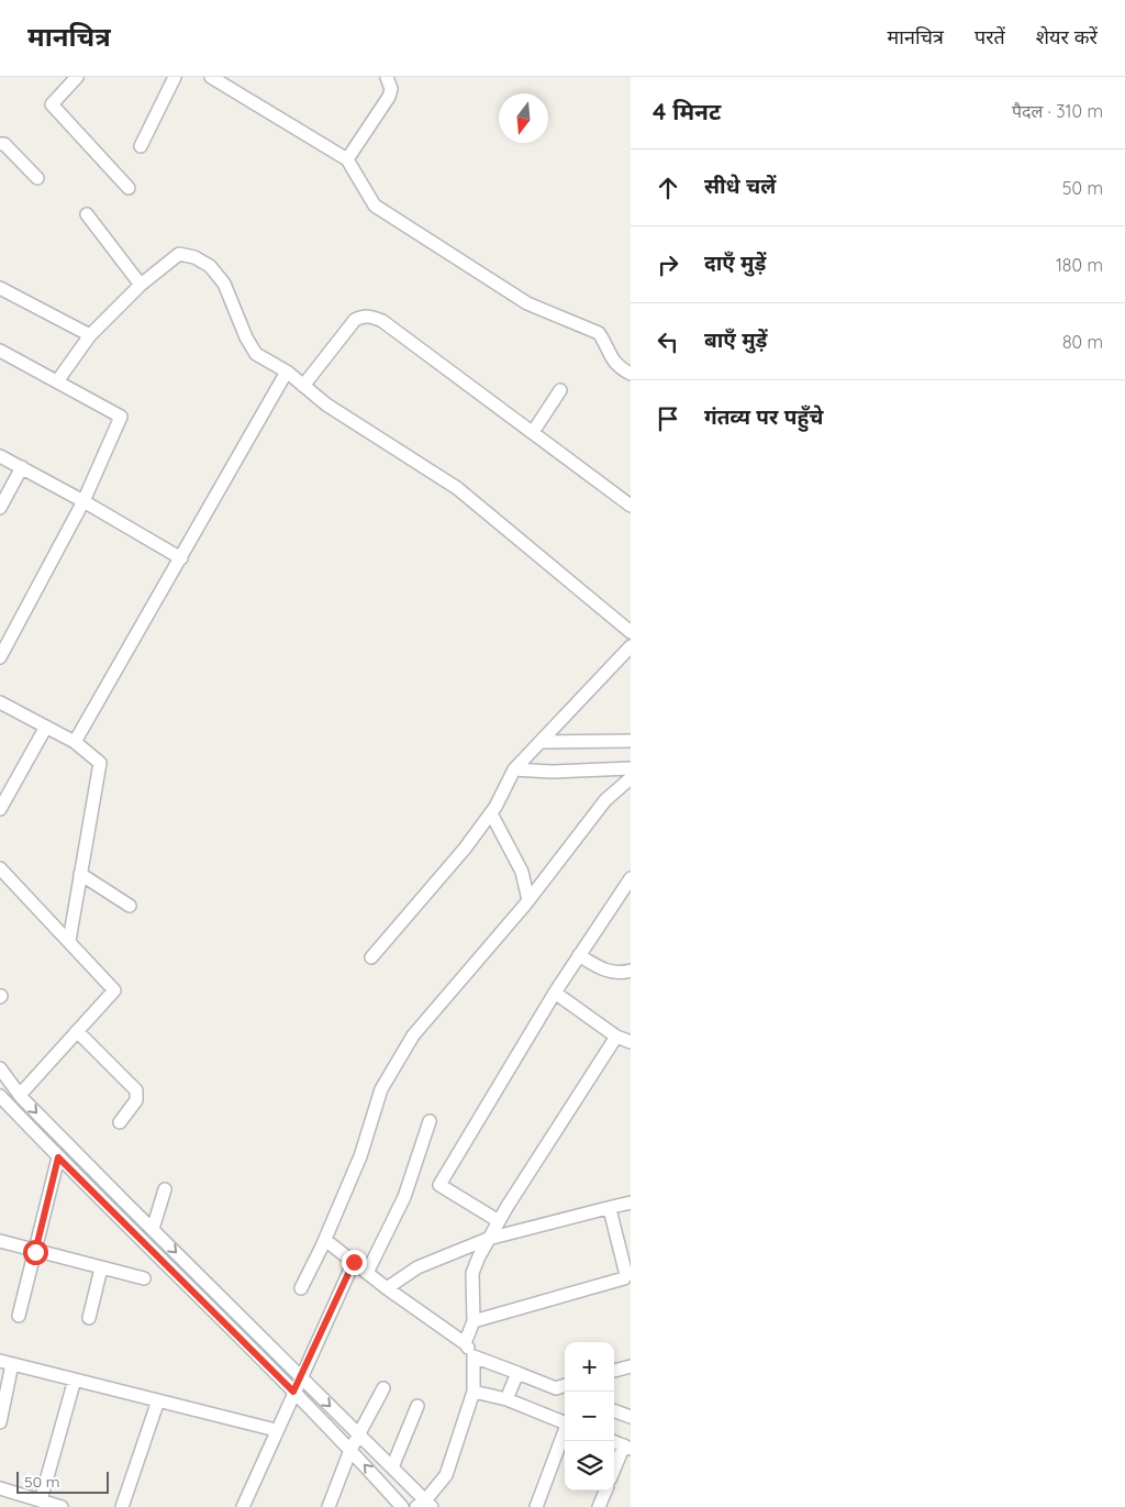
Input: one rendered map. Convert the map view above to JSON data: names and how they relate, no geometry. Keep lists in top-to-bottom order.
{
  "scale_bar": "50 m",
  "north": "bottom",
  "page": {
    "header": "मानचित्र",
    "nav": ["मानचित्र", "परतें", "शेयर करें"],
    "heading": ["4 मिनट", "पैदल · 310 m"],
    "list": [
      ["सीधे चलें", "50 m"],
      ["दाएँ मुड़ें", "180 m"],
      ["बाएँ मुड़ें", "80 m"],
      "गंतव्य पर पहुँचे"
    ],
    "map_buttons": ["+", "−"],
    "scale": "50 m"
  }
}
